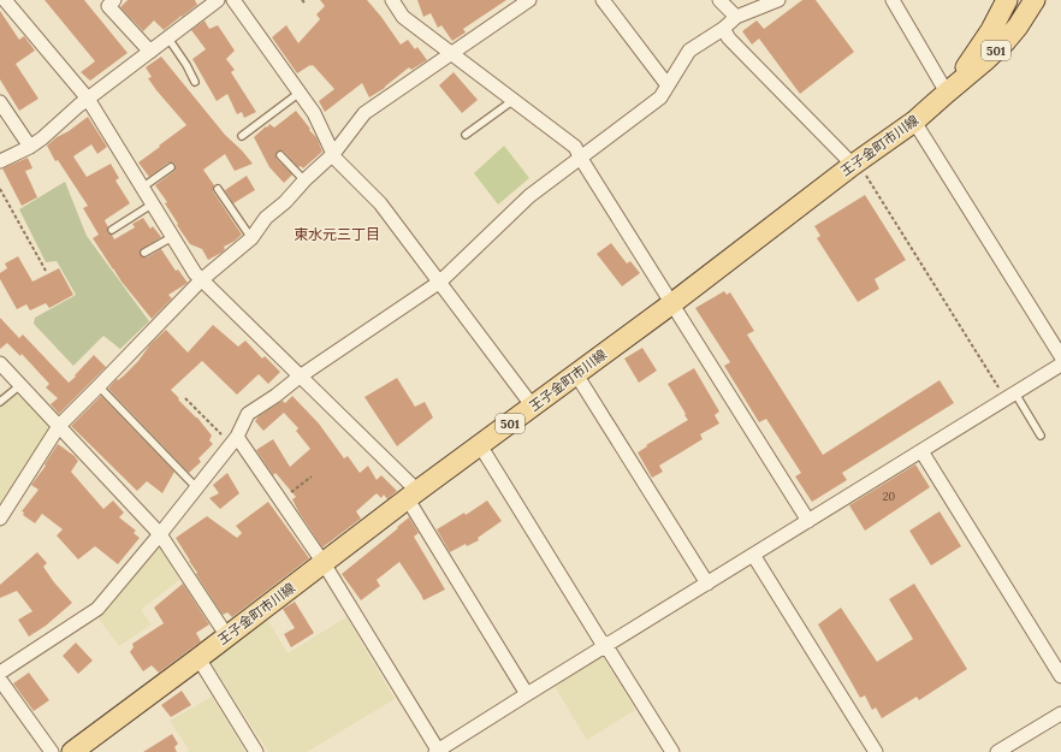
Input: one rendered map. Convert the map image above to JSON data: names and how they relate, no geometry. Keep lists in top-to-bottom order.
{
  "streets": {
    "main road": ["501", "王子金町市川線"]
  },
  "districts": ["東水元三丁目"],
  "house_numbers": ["20"]
}
